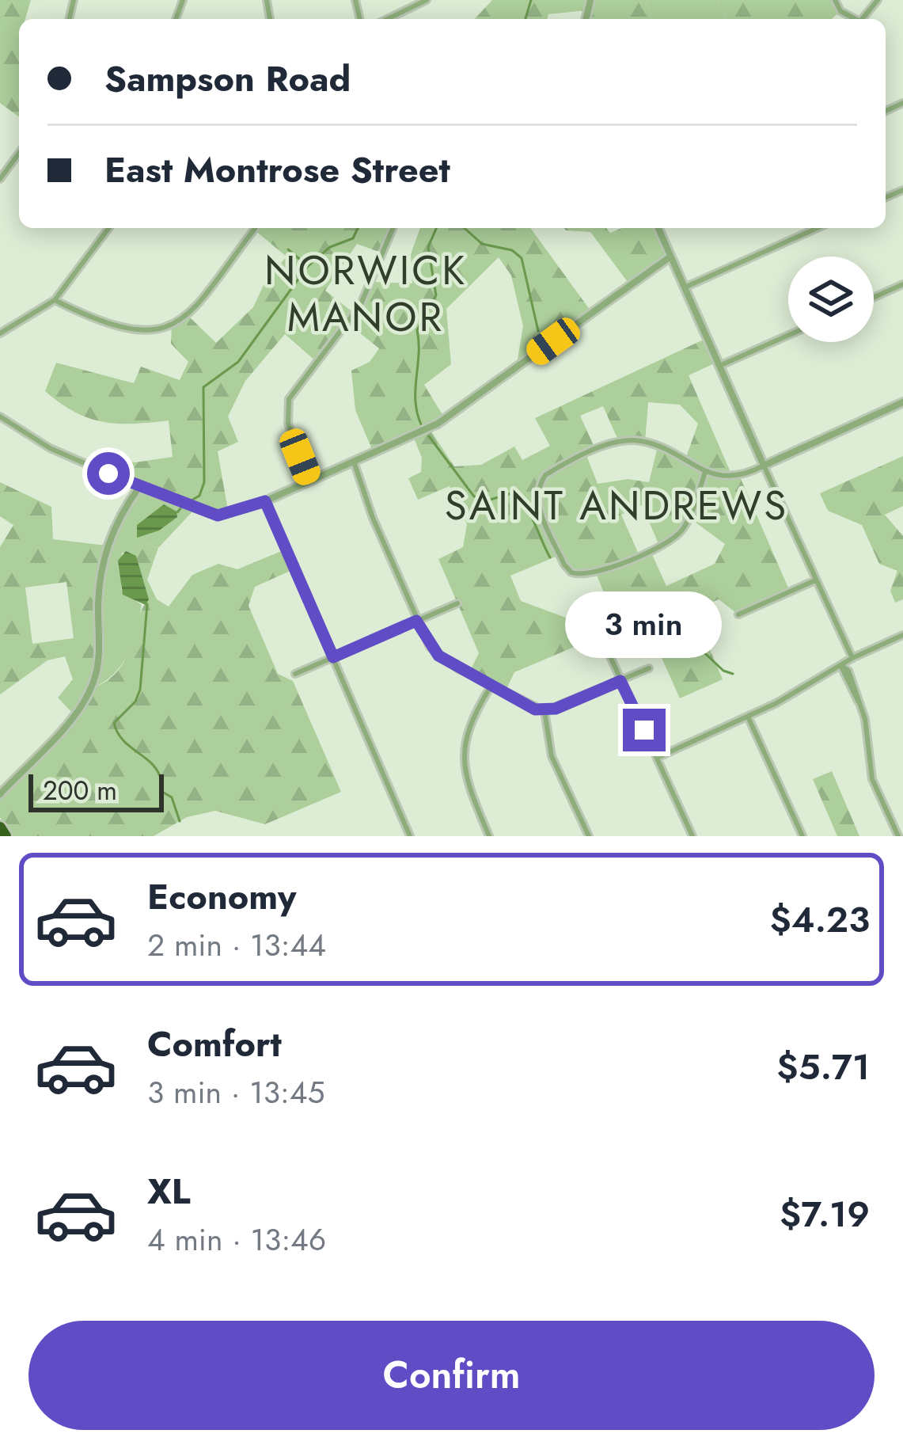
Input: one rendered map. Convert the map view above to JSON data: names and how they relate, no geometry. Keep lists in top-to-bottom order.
{
  "districts": ["NORWICK MANOR", "SAINT ANDREWS"],
  "scale_bar": "200 m",
  "page": {
    "banner": ["Sampson Road", "East Montrose Street"],
    "bubble": "3 min",
    "scale": "200 m",
    "list": [
      {
        "name": "Economy",
        "note": "2 min · 13:44",
        "value": "$4.23"
      },
      {
        "name": "Comfort",
        "note": "3 min · 13:45",
        "value": "$5.71"
      },
      {
        "name": "XL",
        "note": "4 min · 13:46",
        "value": "$7.19"
      }
    ],
    "buttons": "Confirm"
  }
}
